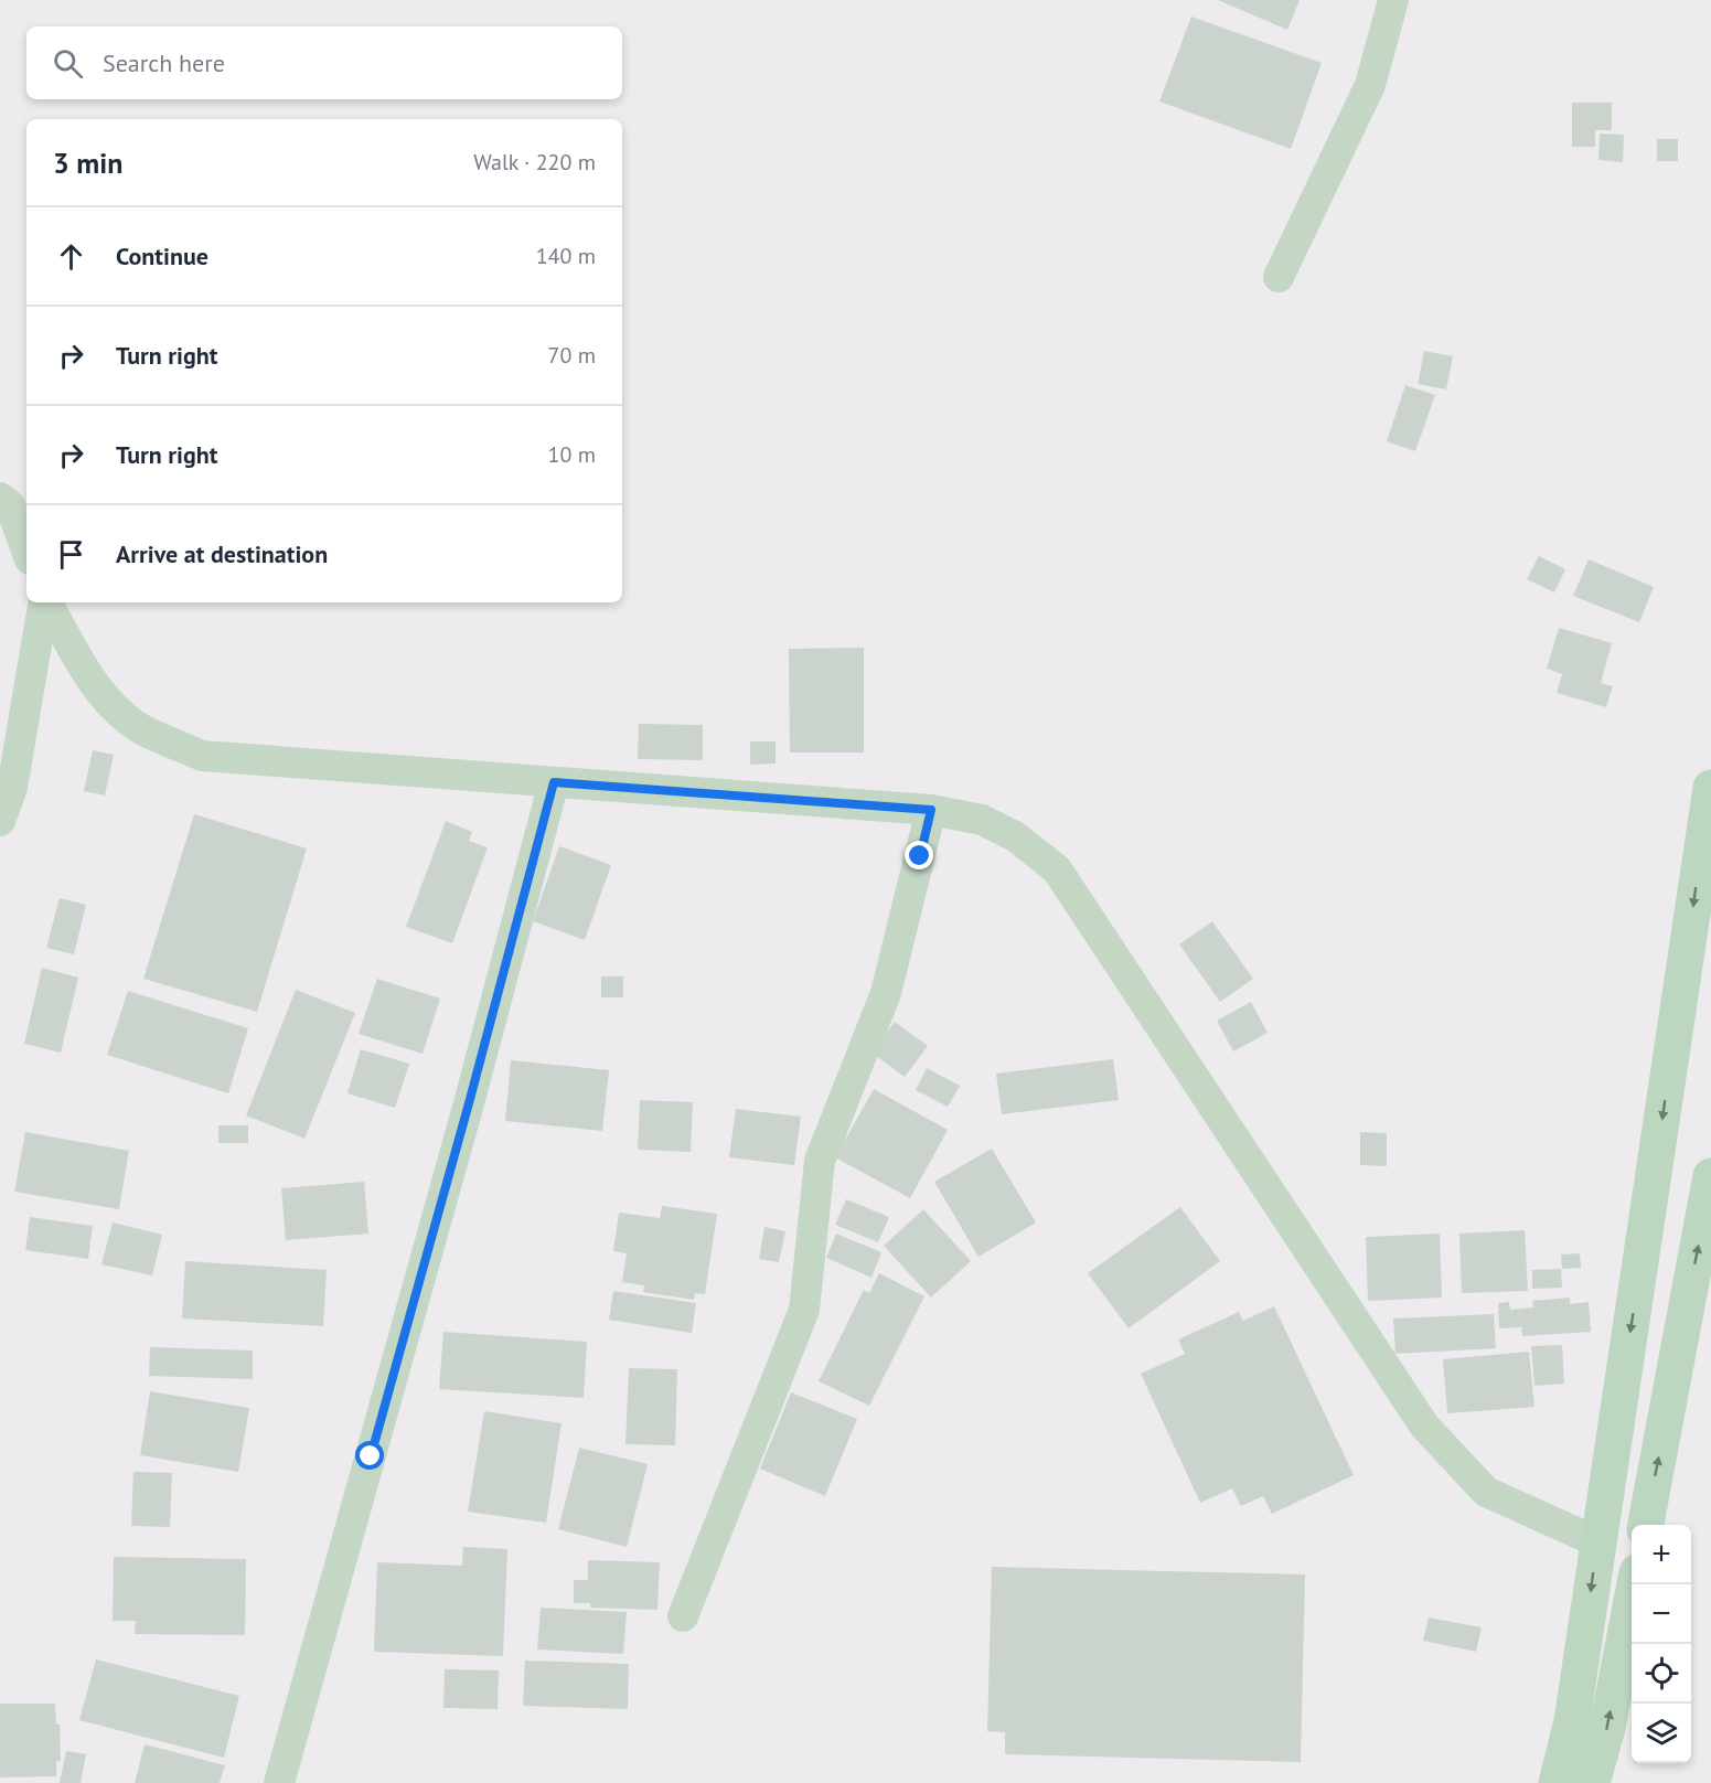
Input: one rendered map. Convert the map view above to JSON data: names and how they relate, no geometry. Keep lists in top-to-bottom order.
{
  "page": {
    "search": "Search here",
    "heading": ["3 min", "Walk · 220 m"],
    "list": [
      ["Continue", "140 m"],
      ["Turn right", "70 m"],
      ["Turn right", "10 m"],
      "Arrive at destination"
    ],
    "map_buttons": ["+", "−"]
  }
}
